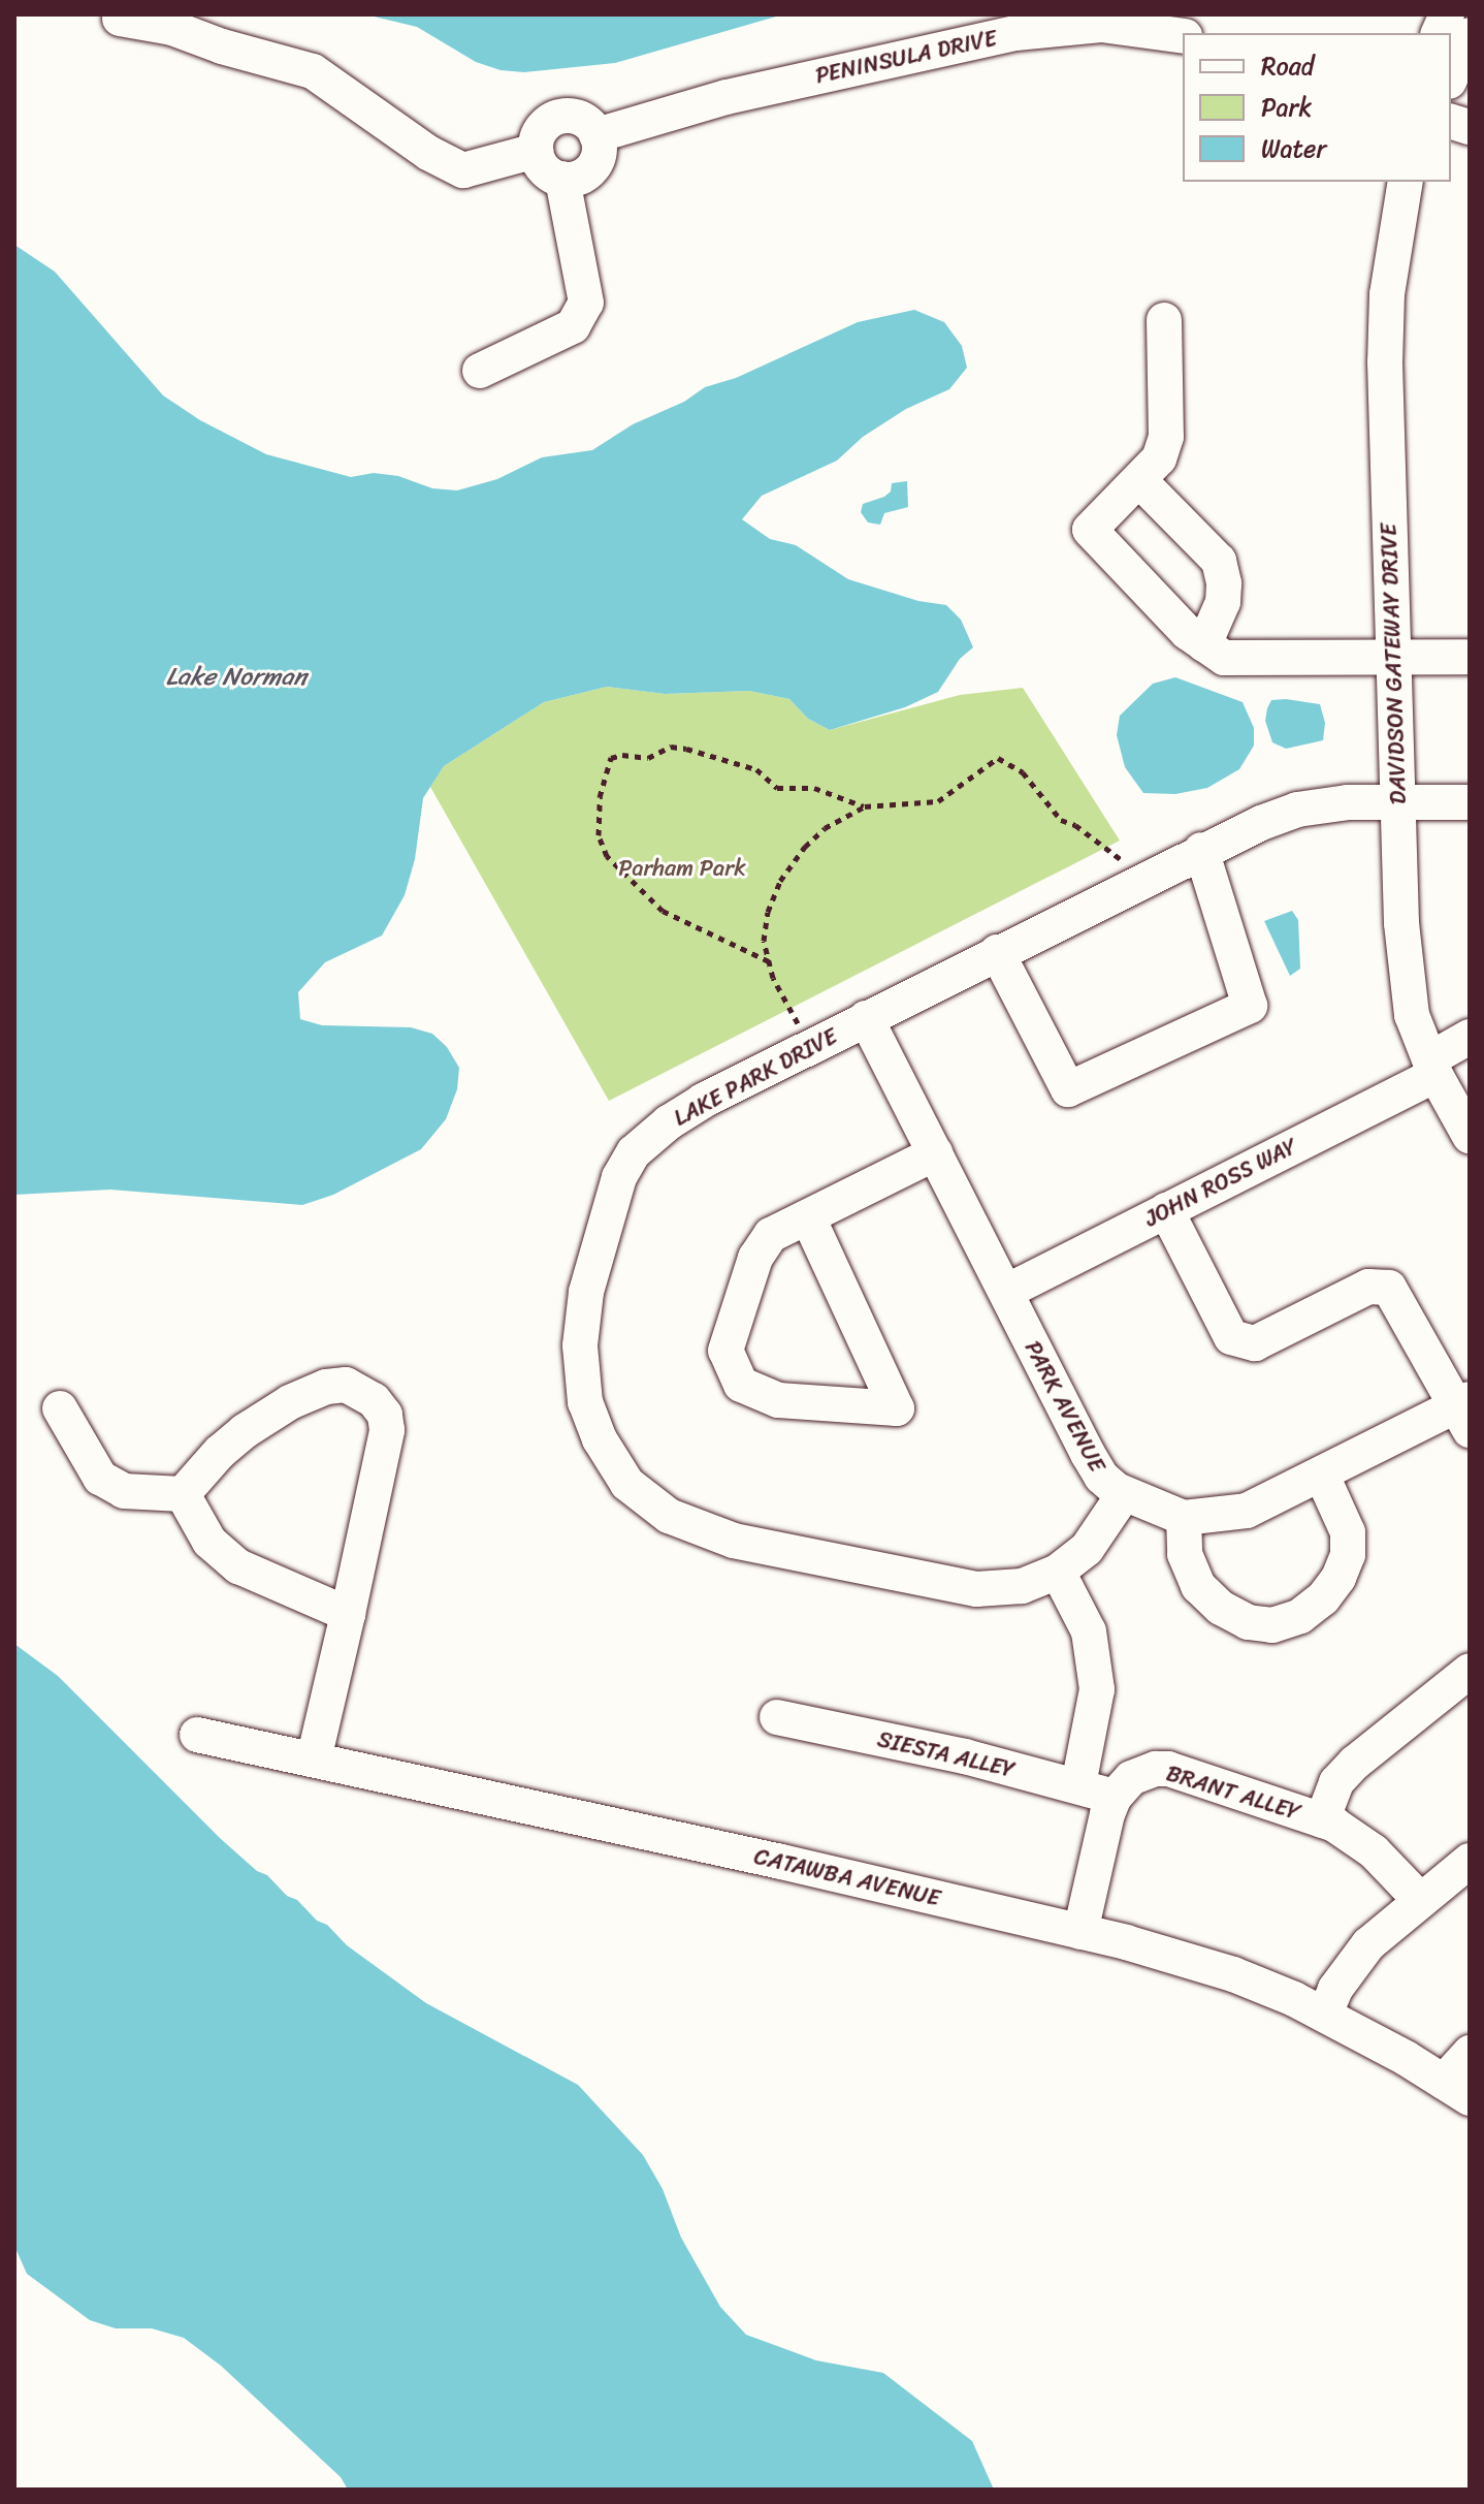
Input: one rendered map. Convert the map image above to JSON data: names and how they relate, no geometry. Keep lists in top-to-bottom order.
{
  "streets": {
    "street": [
      "PENINSULA DRIVE",
      "DAVIDSON GATEWAY DRIVE",
      "LAKE PARK DRIVE",
      "JOHN ROSS WAY",
      "PARK AVENUE",
      "SIESTA ALLEY",
      "BRANT ALLEY",
      "CATAWBA AVENUE"
    ]
  },
  "crossings": [
    ["DAVIDSON GATEWAY DRIVE", "LAKE PARK DRIVE"],
    ["DAVIDSON GATEWAY DRIVE", "JOHN ROSS WAY"],
    ["LAKE PARK DRIVE", "PARK AVENUE"],
    ["JOHN ROSS WAY", "PARK AVENUE"],
    ["SIESTA ALLEY", "BRANT ALLEY"]
  ],
  "water": ["Lake Norman"],
  "parks": ["Parham Park"],
  "legend": ["Road", "Park", "Water"]
}
